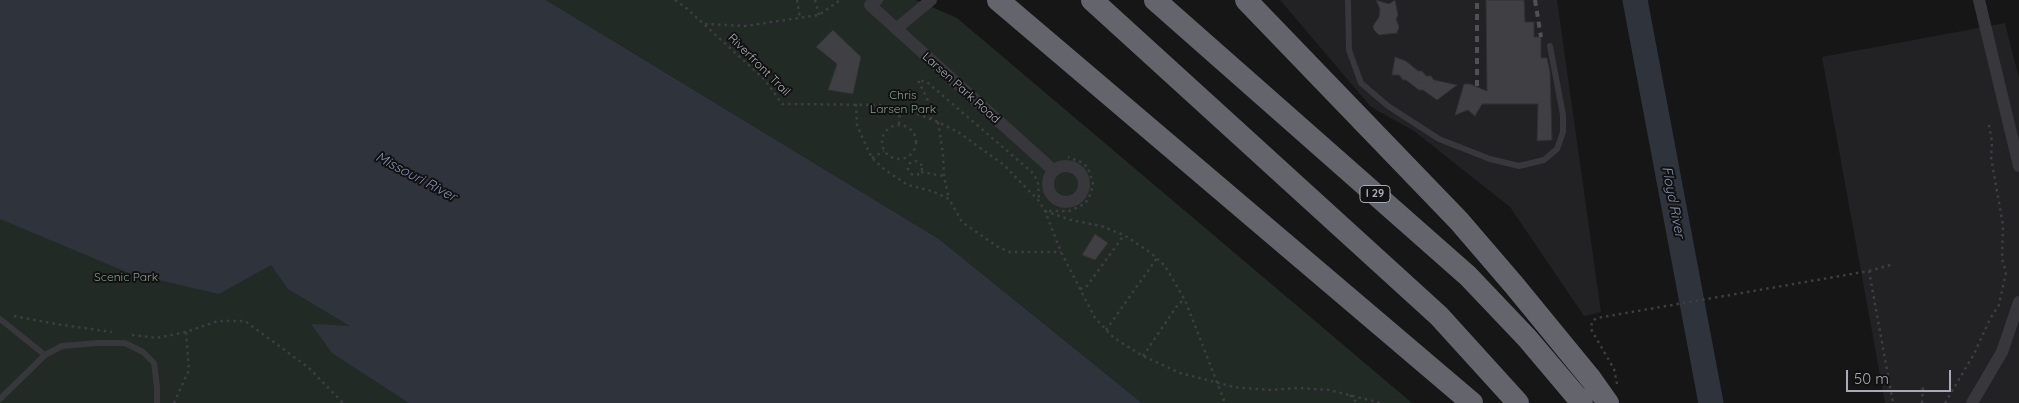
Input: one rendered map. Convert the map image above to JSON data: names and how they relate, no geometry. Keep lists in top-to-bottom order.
{
  "streets": {
    "highway": ["I 29"],
    "street": ["Larsen Park Road"],
    "path": ["Riverfront Trail"]
  },
  "water": ["Missouri River", "Floyd River"],
  "parks": ["Chris Larsen Park", "Scenic Park"],
  "scale_bar": "50 m"
}
